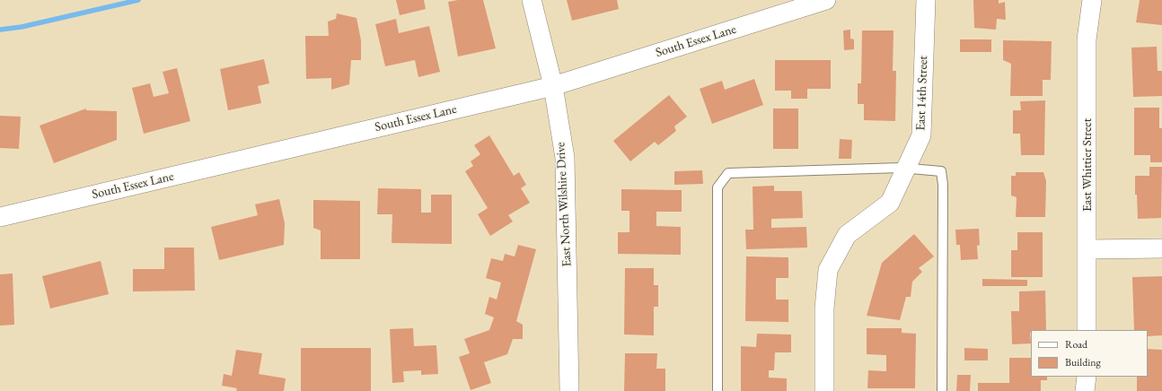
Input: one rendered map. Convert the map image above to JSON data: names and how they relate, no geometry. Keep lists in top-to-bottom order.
{
  "streets": {
    "street": [
      "South Essex Lane",
      "East 14th Street",
      "East Whittier Street",
      "East North Wilshire Drive"
    ]
  },
  "crossings": [
    ["South Essex Lane", "East North Wilshire Drive"]
  ],
  "legend": ["Road", "Building"]
}
